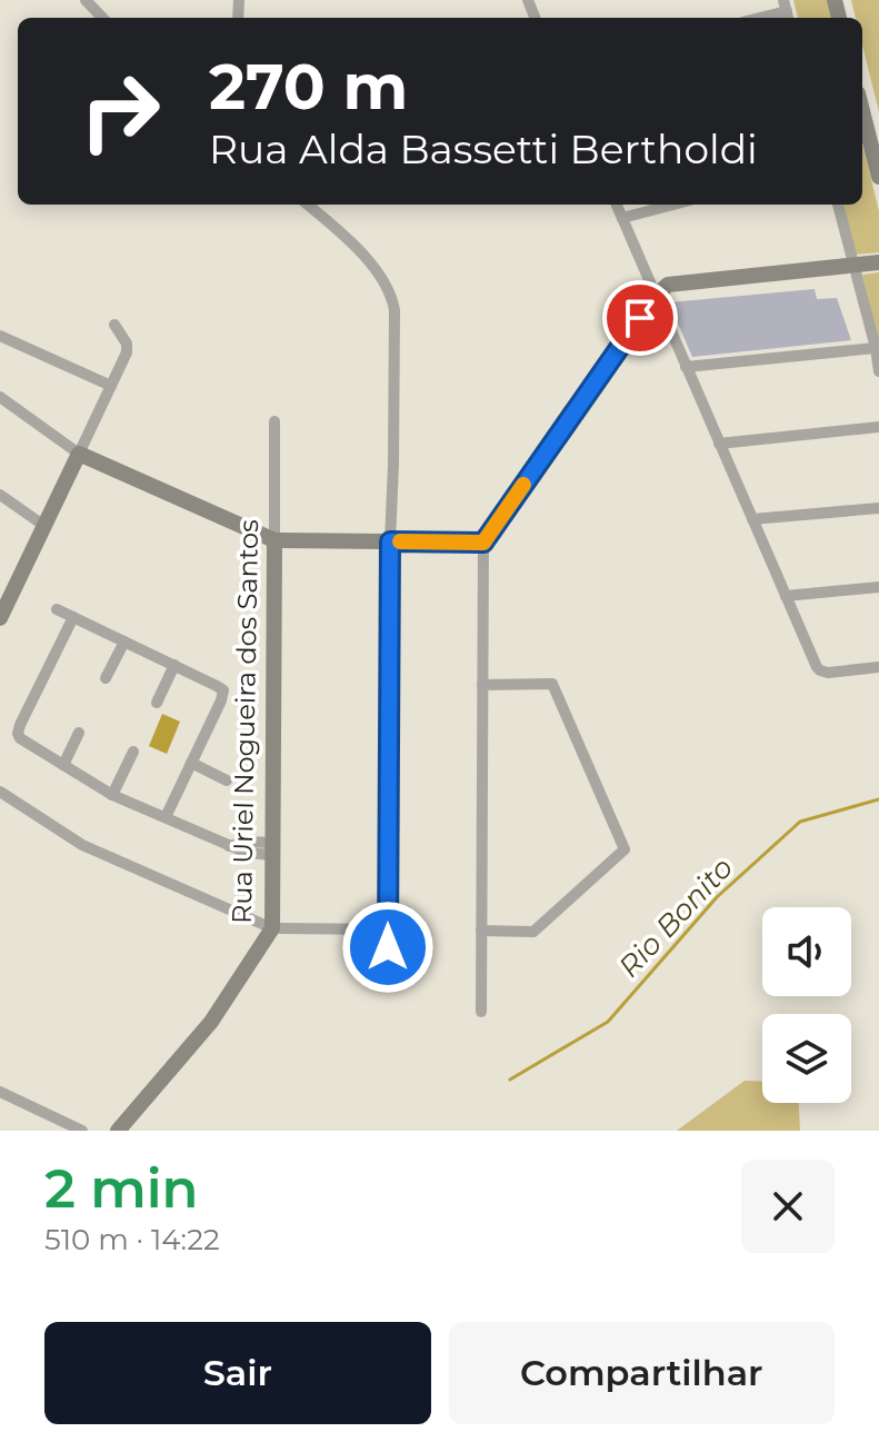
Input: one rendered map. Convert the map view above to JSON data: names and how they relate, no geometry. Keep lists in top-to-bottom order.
{
  "streets": {
    "street": ["Rua Uriel Nogueira dos Santos"]
  },
  "water": ["Rio Bonito"],
  "page": {
    "turn": ["270 m", "Rua Alda Bassetti Bertholdi"],
    "heading": ["2 min", "510 m · 14:22"],
    "buttons": ["Sair", "Compartilhar"]
  }
}
